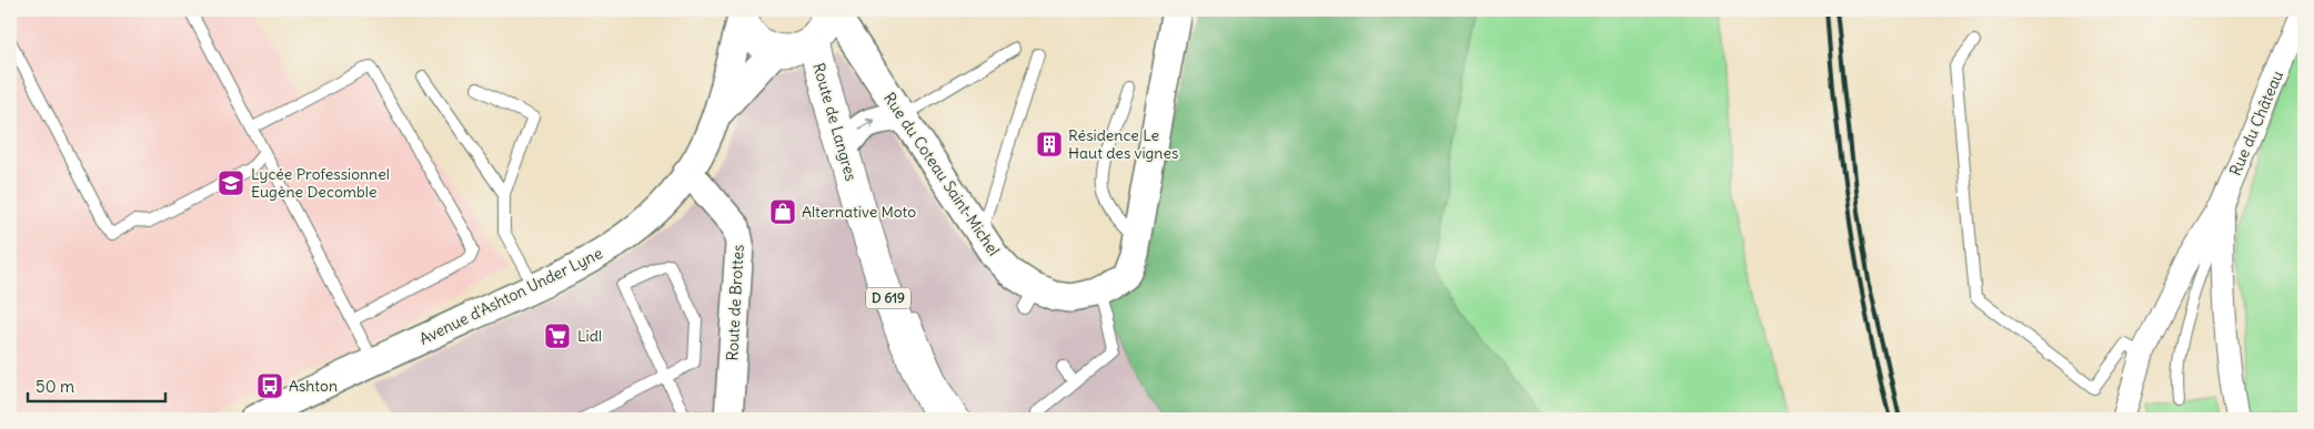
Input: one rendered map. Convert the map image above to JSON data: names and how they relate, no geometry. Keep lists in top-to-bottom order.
{
  "streets": {
    "main road": ["Route de Langres", "D 619"],
    "street": [
      "Rue du Château",
      "Rue du Coteau Saint-Michel",
      "Avenue d'Ashton Under Lyne",
      "Route de Brottes"
    ]
  },
  "crossings": [
    ["Route de Langres", "Rue du Coteau Saint-Michel"],
    ["Route de Langres", "Avenue d'Ashton Under Lyne"],
    ["Rue du Coteau Saint-Michel", "Avenue d'Ashton Under Lyne"],
    ["Avenue d'Ashton Under Lyne", "Route de Brottes"]
  ],
  "places": {
    "building": ["Résidence Le Haut des vignes"],
    "school or university": ["Lycée Professionnel Eugène Decomble"],
    "shop": ["Alternative Moto"],
    "supermarket": ["Lidl"],
    "bus stop": ["Ashton"]
  },
  "scale_bar": "50 m"
}
